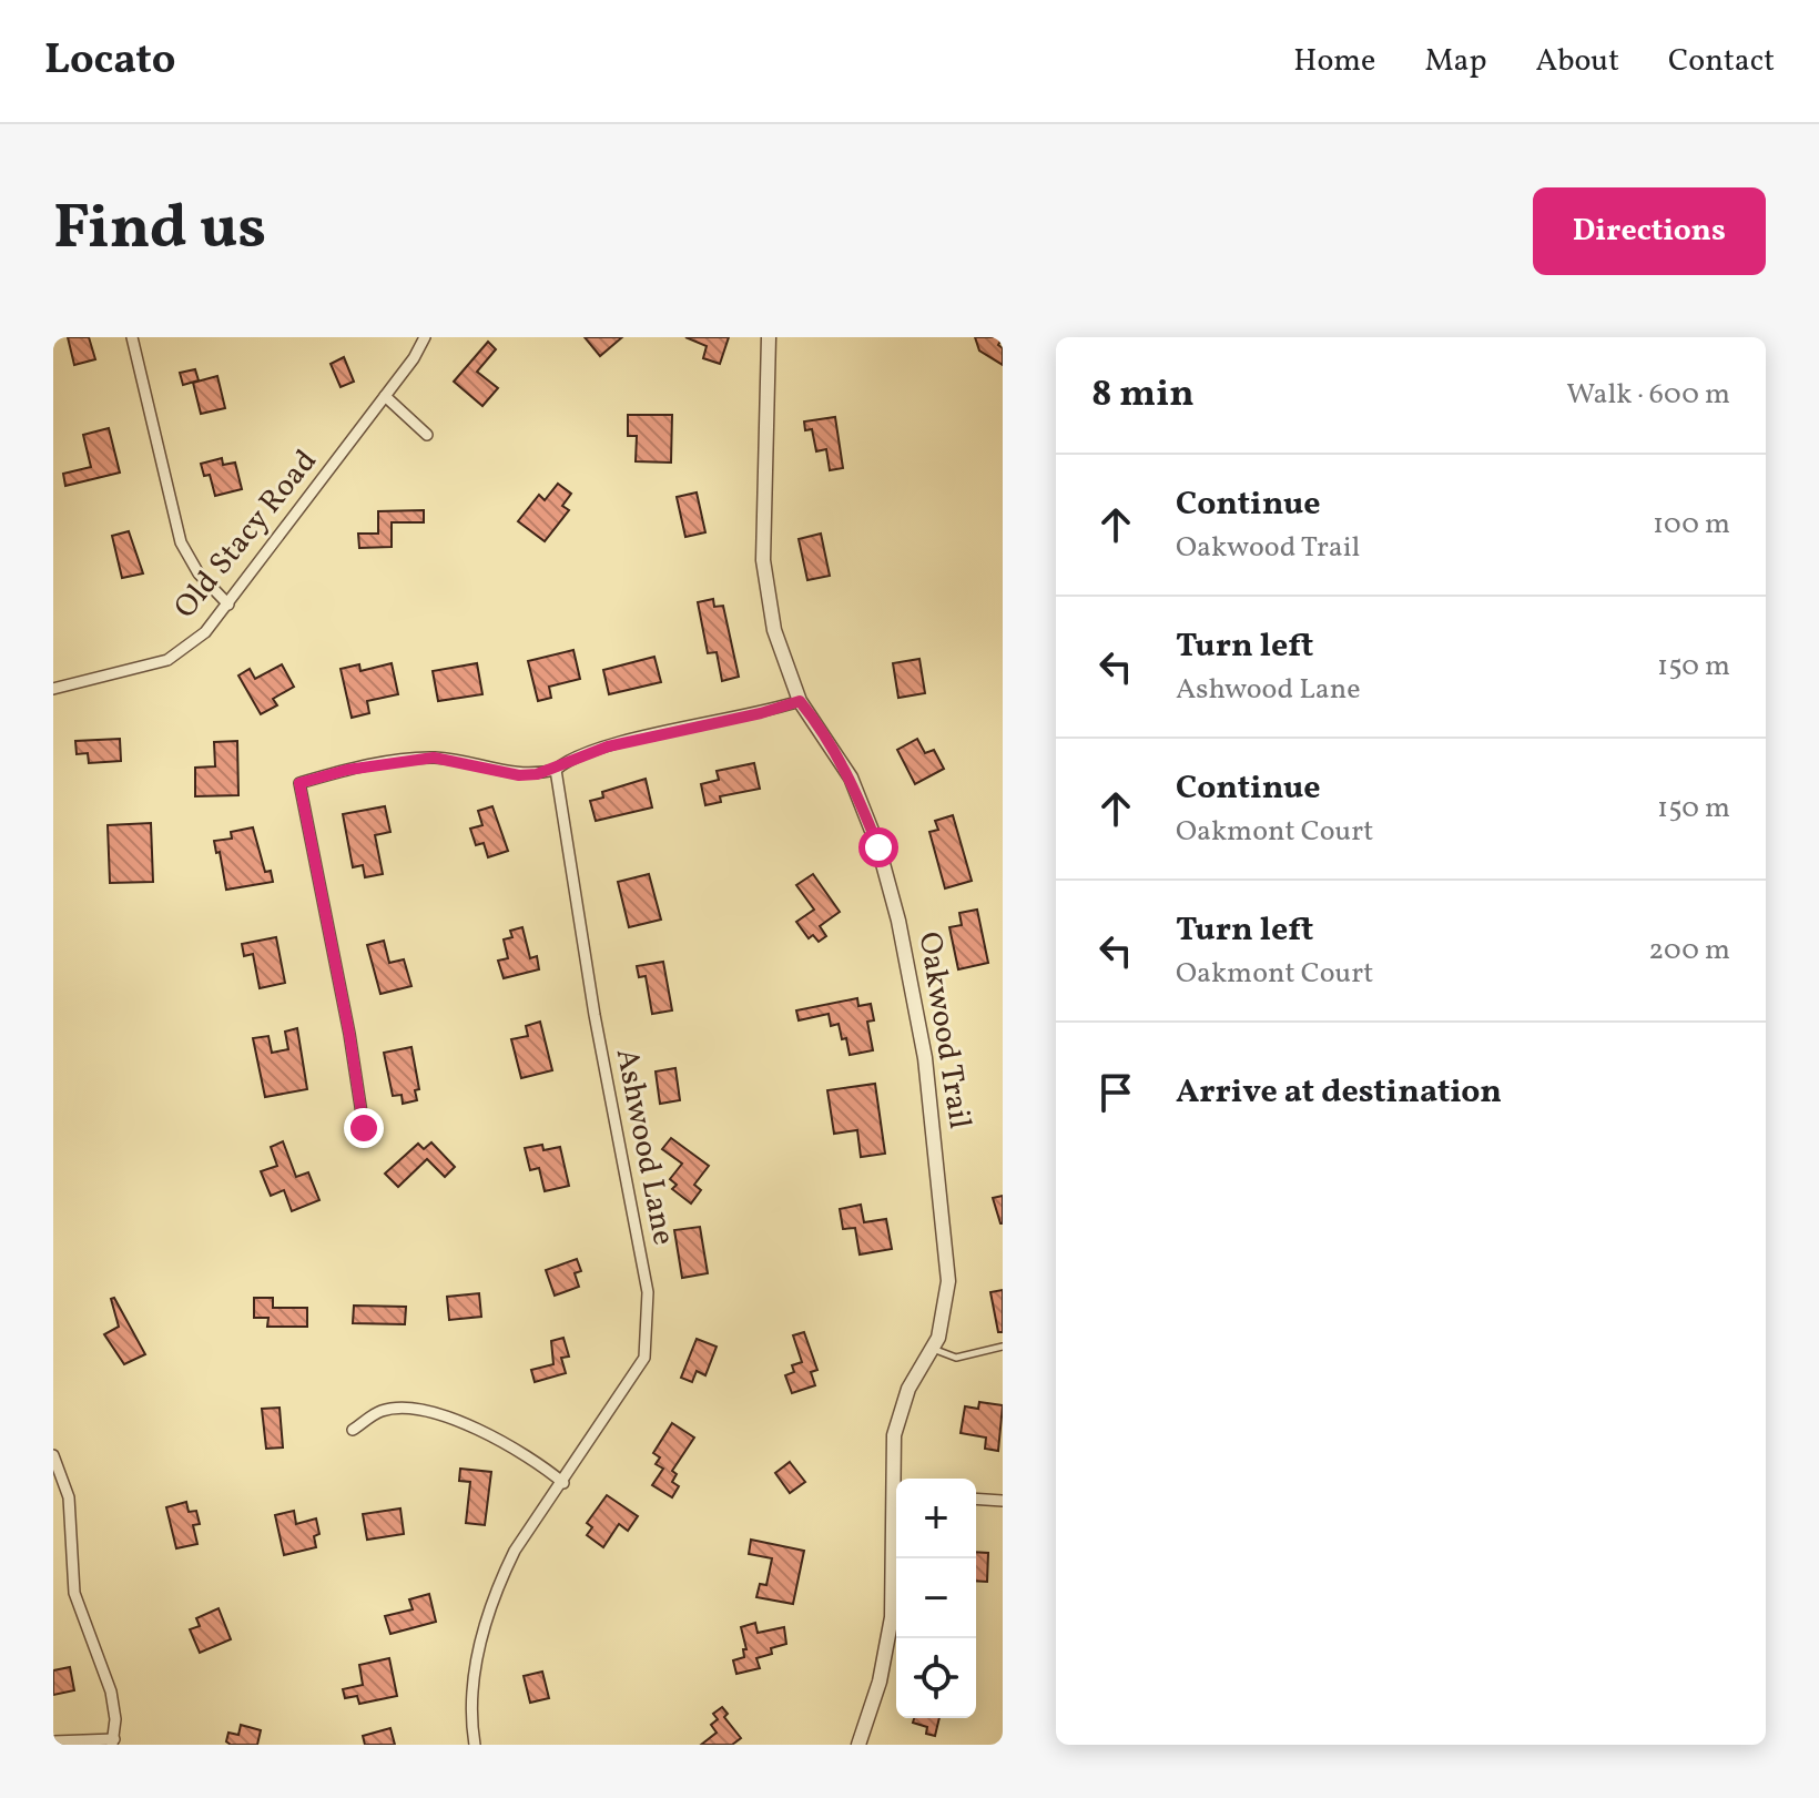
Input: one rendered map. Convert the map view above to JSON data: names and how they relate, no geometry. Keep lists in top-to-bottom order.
{
  "streets": {
    "street": ["Old Stacy Road", "Oakwood Trail", "Ashwood Lane"]
  },
  "page": {
    "header": "Locato",
    "nav": [
      "Home",
      "Map",
      "About",
      "Contact"
    ],
    "title": "Find us",
    "buttons": "Directions",
    "heading": ["8 min", "Walk · 600 m"],
    "list": [
      ["Continue", "Oakwood Trail", "100 m"],
      ["Turn left", "Ashwood Lane", "150 m"],
      ["Continue", "Oakmont Court", "150 m"],
      ["Turn left", "Oakmont Court", "200 m"],
      "Arrive at destination"
    ],
    "map_buttons": ["+", "−"]
  }
}
